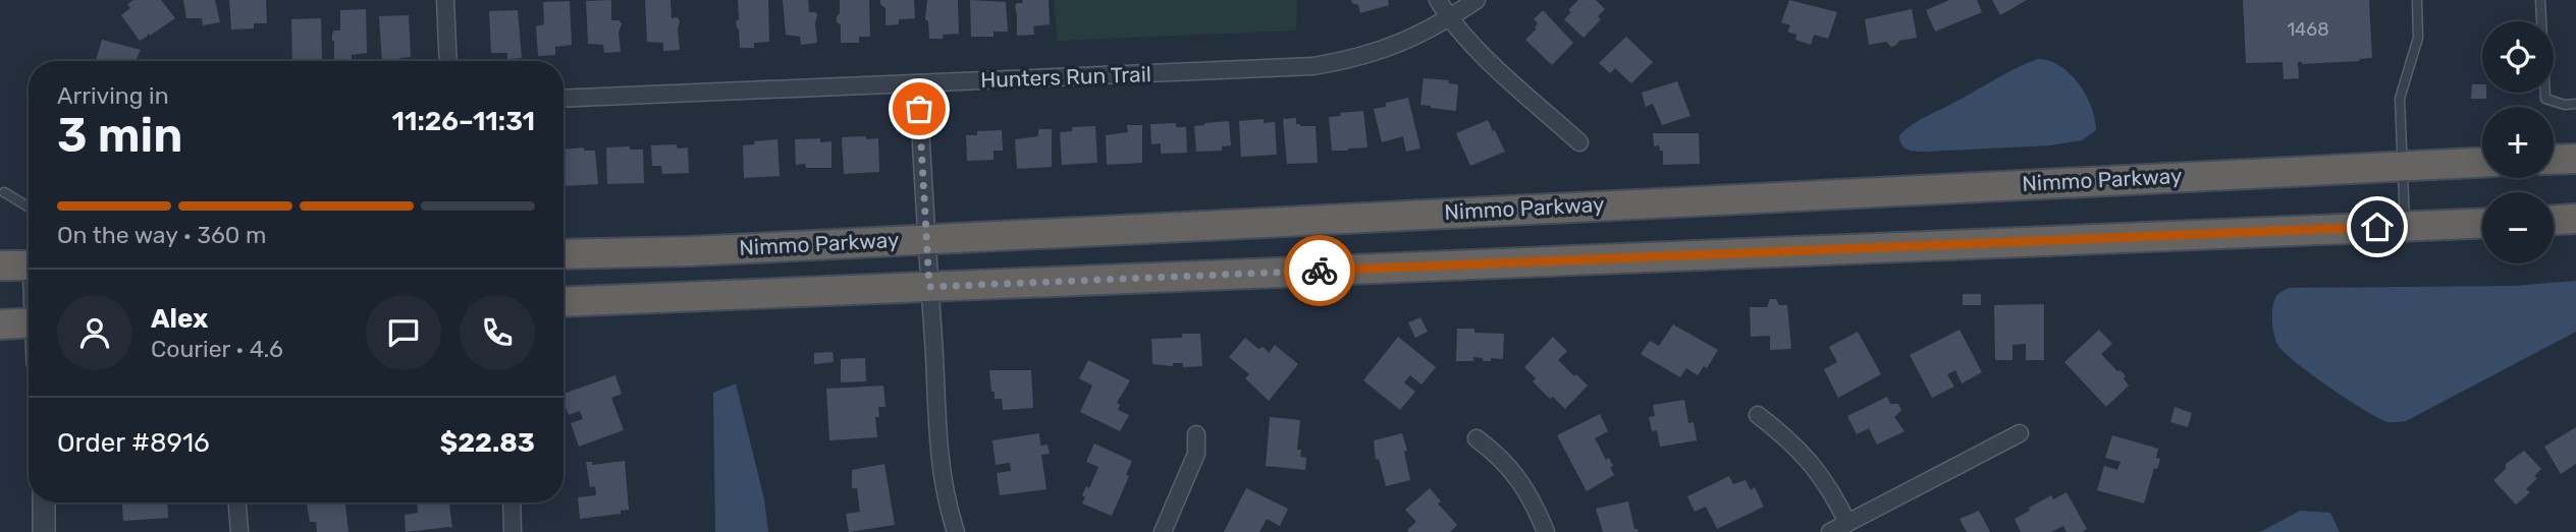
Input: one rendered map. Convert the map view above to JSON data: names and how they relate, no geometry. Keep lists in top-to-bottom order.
{
  "streets": {
    "highway": ["Nimmo Parkway"],
    "street": ["Hunters Run Trail"]
  },
  "house_numbers": ["1468"],
  "page": {
    "map_buttons": ["+", "−"],
    "heading": ["3 min", "Arriving in", "11:26–11:31"],
    "panel": [
      "Alex",
      "Courier · 4.6",
      "Order #8916",
      "$22.83"
    ],
    "bar": "On the way · 360 m"
  }
}
